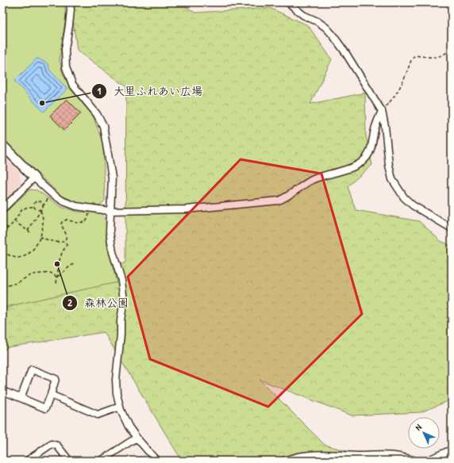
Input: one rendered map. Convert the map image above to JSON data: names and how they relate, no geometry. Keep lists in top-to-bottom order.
{
  "places": ["大里ふれあい広場", "森林公園"],
  "north": "top left"
}
